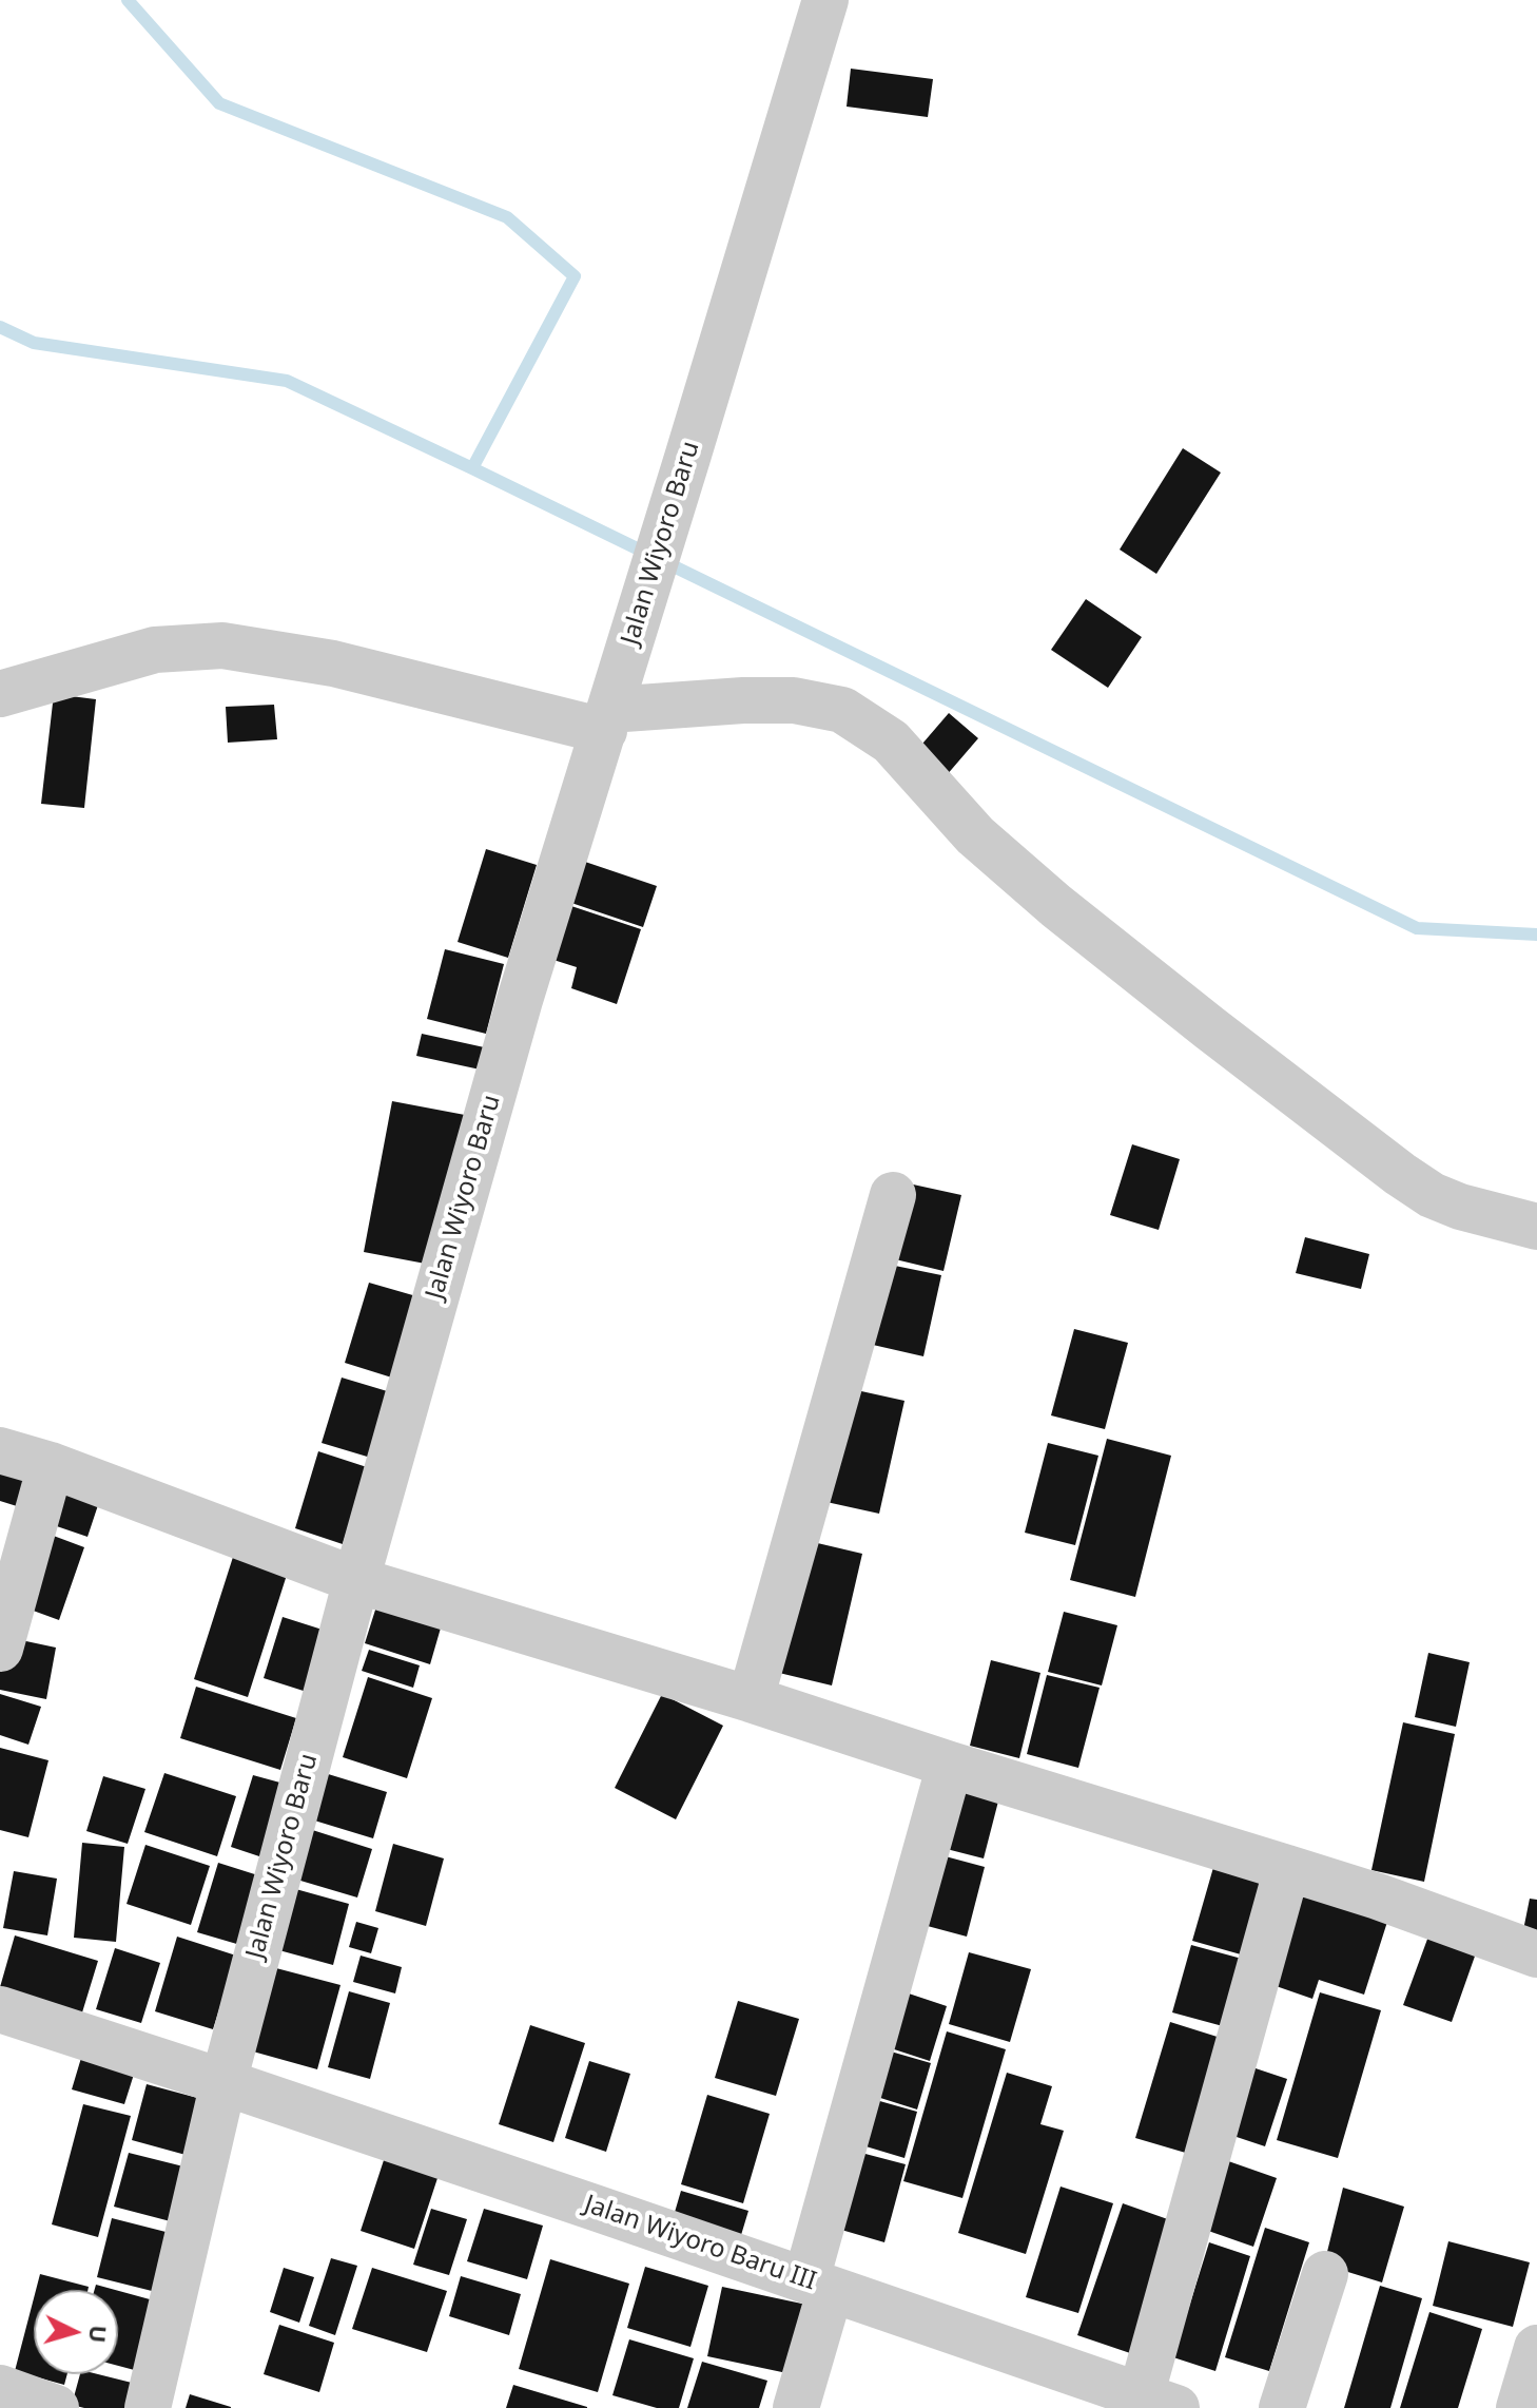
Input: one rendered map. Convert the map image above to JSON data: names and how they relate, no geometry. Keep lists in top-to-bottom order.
{
  "streets": {
    "street": ["Jalan Wiyoro Baru", "Jalan Wiyoro Baru III"]
  },
  "crossings": [
    ["Jalan Wiyoro Baru", "Jalan Wiyoro Baru III"]
  ],
  "north": "right"
}
